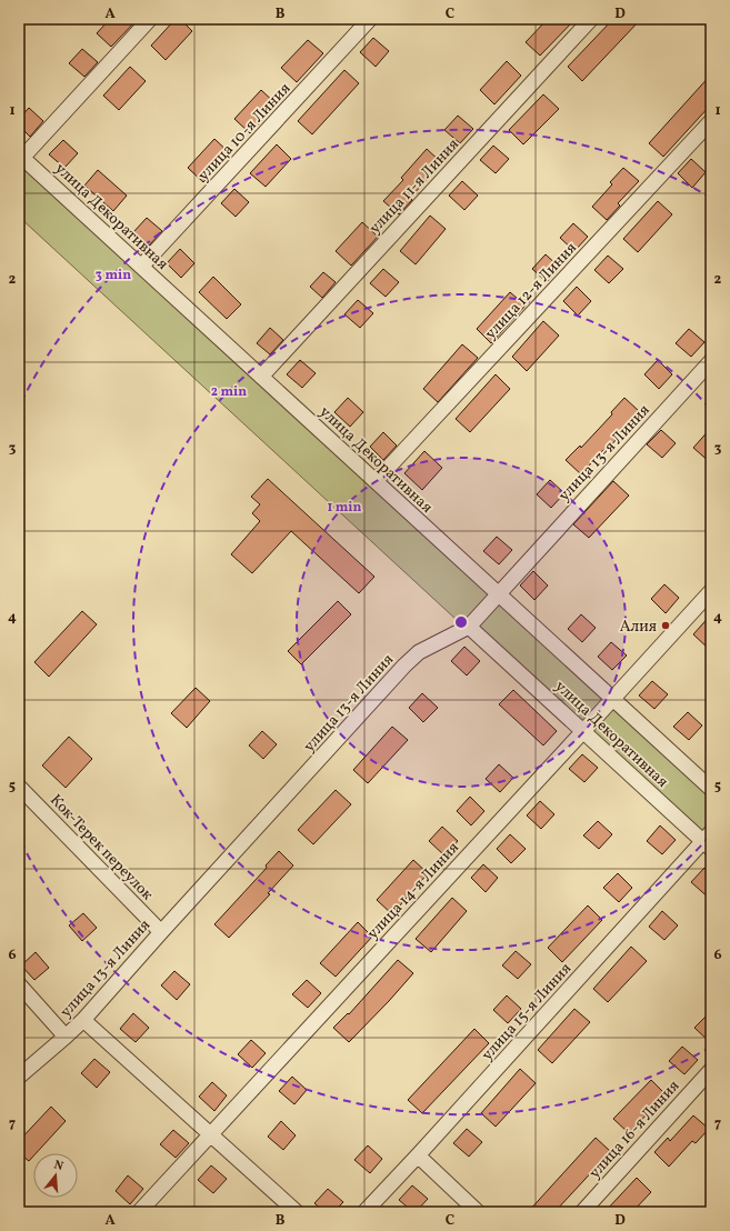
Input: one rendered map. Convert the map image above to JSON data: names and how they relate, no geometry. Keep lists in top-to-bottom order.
{
  "streets": {
    "street": [
      "улица 10-я Линия",
      "улица 11-я Линия",
      "улица Декоративная",
      "улица 12-я Линия",
      "улица 13-я Линия",
      "Кок-Терек переулок",
      "улица 14-я Линия",
      "улица 15-я Линия",
      "улица 16-я Линия"
    ]
  },
  "crossings": [
    ["улица 10-я Линия", "улица Декоративная"],
    ["улица 11-я Линия", "улица Декоративная"],
    ["улица Декоративная", "улица 12-я Линия"],
    ["улица Декоративная", "улица 13-я Линия"],
    ["улица Декоративная", "улица 14-я Линия"],
    ["улица Декоративная", "улица 15-я Линия"],
    ["улица 13-я Линия", "Кок-Терек переулок"]
  ],
  "places": ["Алия"],
  "north": "top",
  "grid": {
    "columns": [
      "A",
      "B",
      "C",
      "D"
    ],
    "rows": [
      "1",
      "2",
      "3",
      "4",
      "5",
      "6",
      "7"
    ]
  },
  "rings": ["3 min", "2 min", "1 min"]
}
